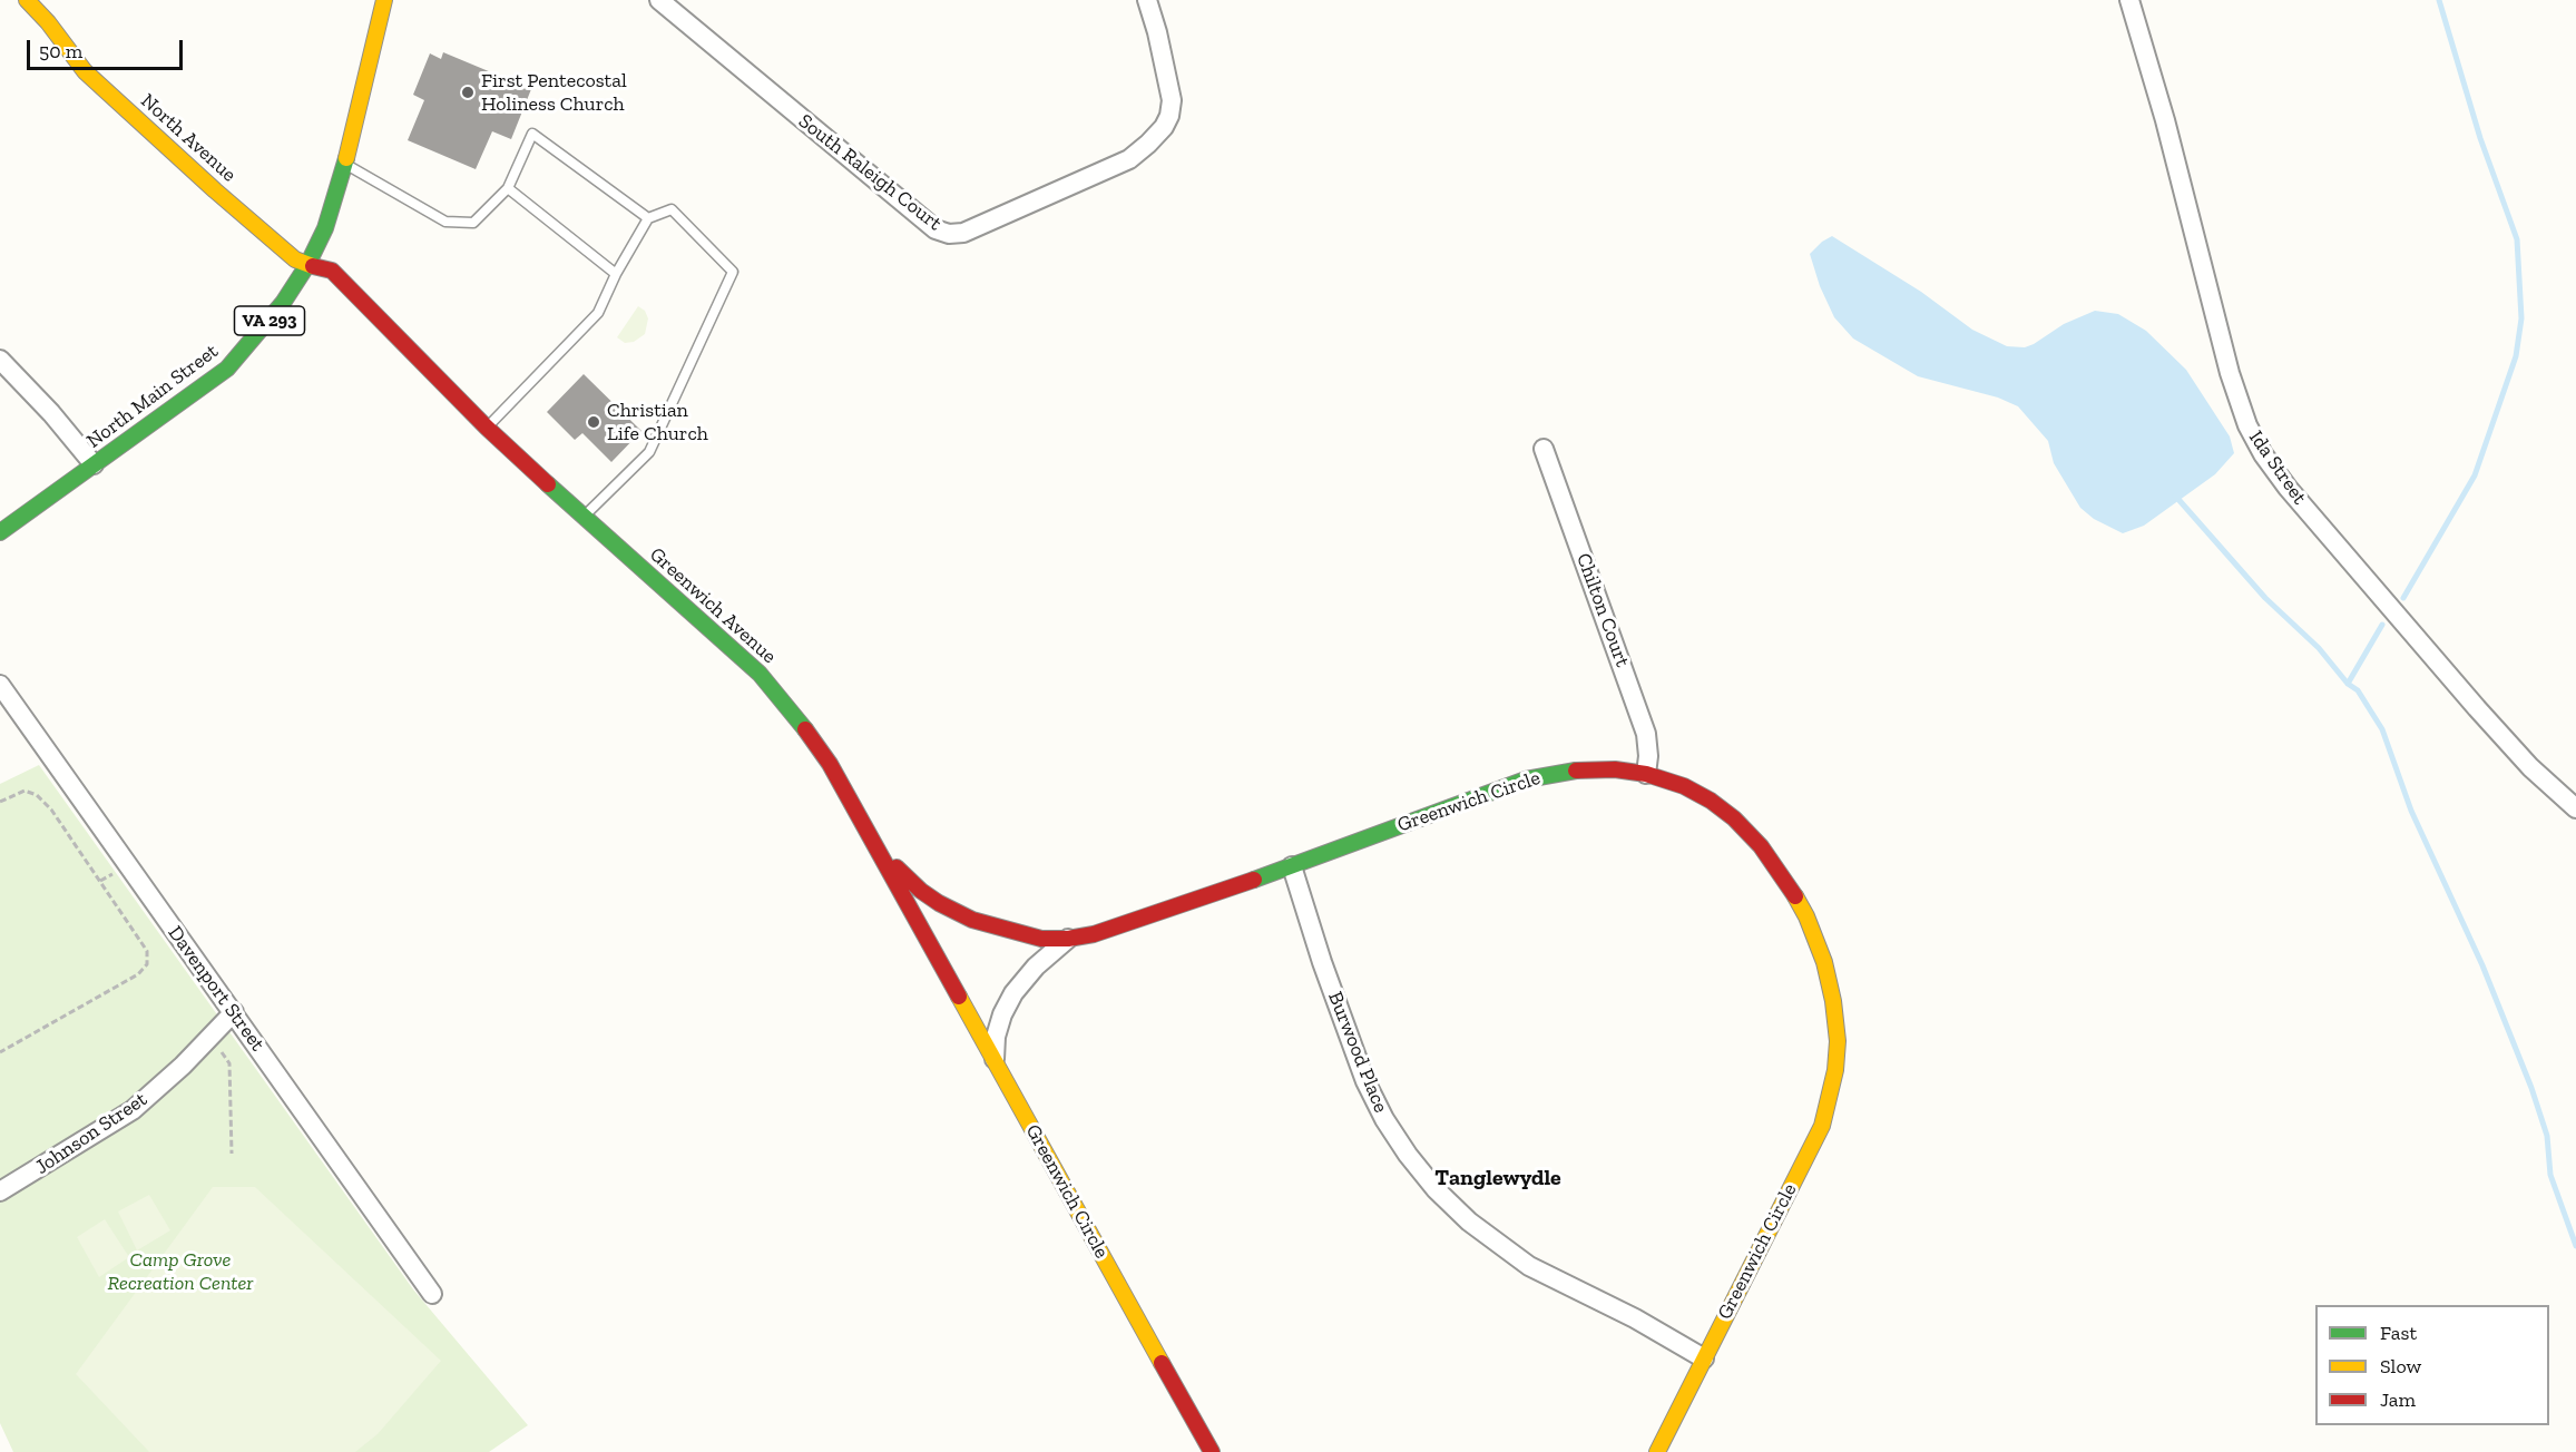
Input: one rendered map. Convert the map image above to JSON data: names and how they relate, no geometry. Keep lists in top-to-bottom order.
{
  "streets": {
    "street": [
      "North Avenue",
      "South Raleigh Court",
      "VA 293",
      "North Main Street",
      "Ida Street",
      "Greenwich Avenue",
      "Chilton Court",
      "Greenwich Circle",
      "Davenport Street",
      "Burwood Place",
      "Johnson Street"
    ]
  },
  "crossings": [
    ["North Avenue", "North Main Street"],
    ["North Avenue", "Greenwich Avenue"],
    ["North Main Street", "Greenwich Avenue"],
    ["Greenwich Avenue", "Greenwich Circle"],
    ["Chilton Court", "Greenwich Circle"],
    ["Greenwich Circle", "Burwood Place"],
    ["Davenport Street", "Johnson Street"]
  ],
  "districts": ["Tanglewydle"],
  "parks": ["Camp Grove Recreation Center"],
  "places": ["First Pentecostal Holiness Church", "Christian Life Church"],
  "legend": ["Fast", "Slow", "Jam"],
  "scale_bar": "50 m"
}
